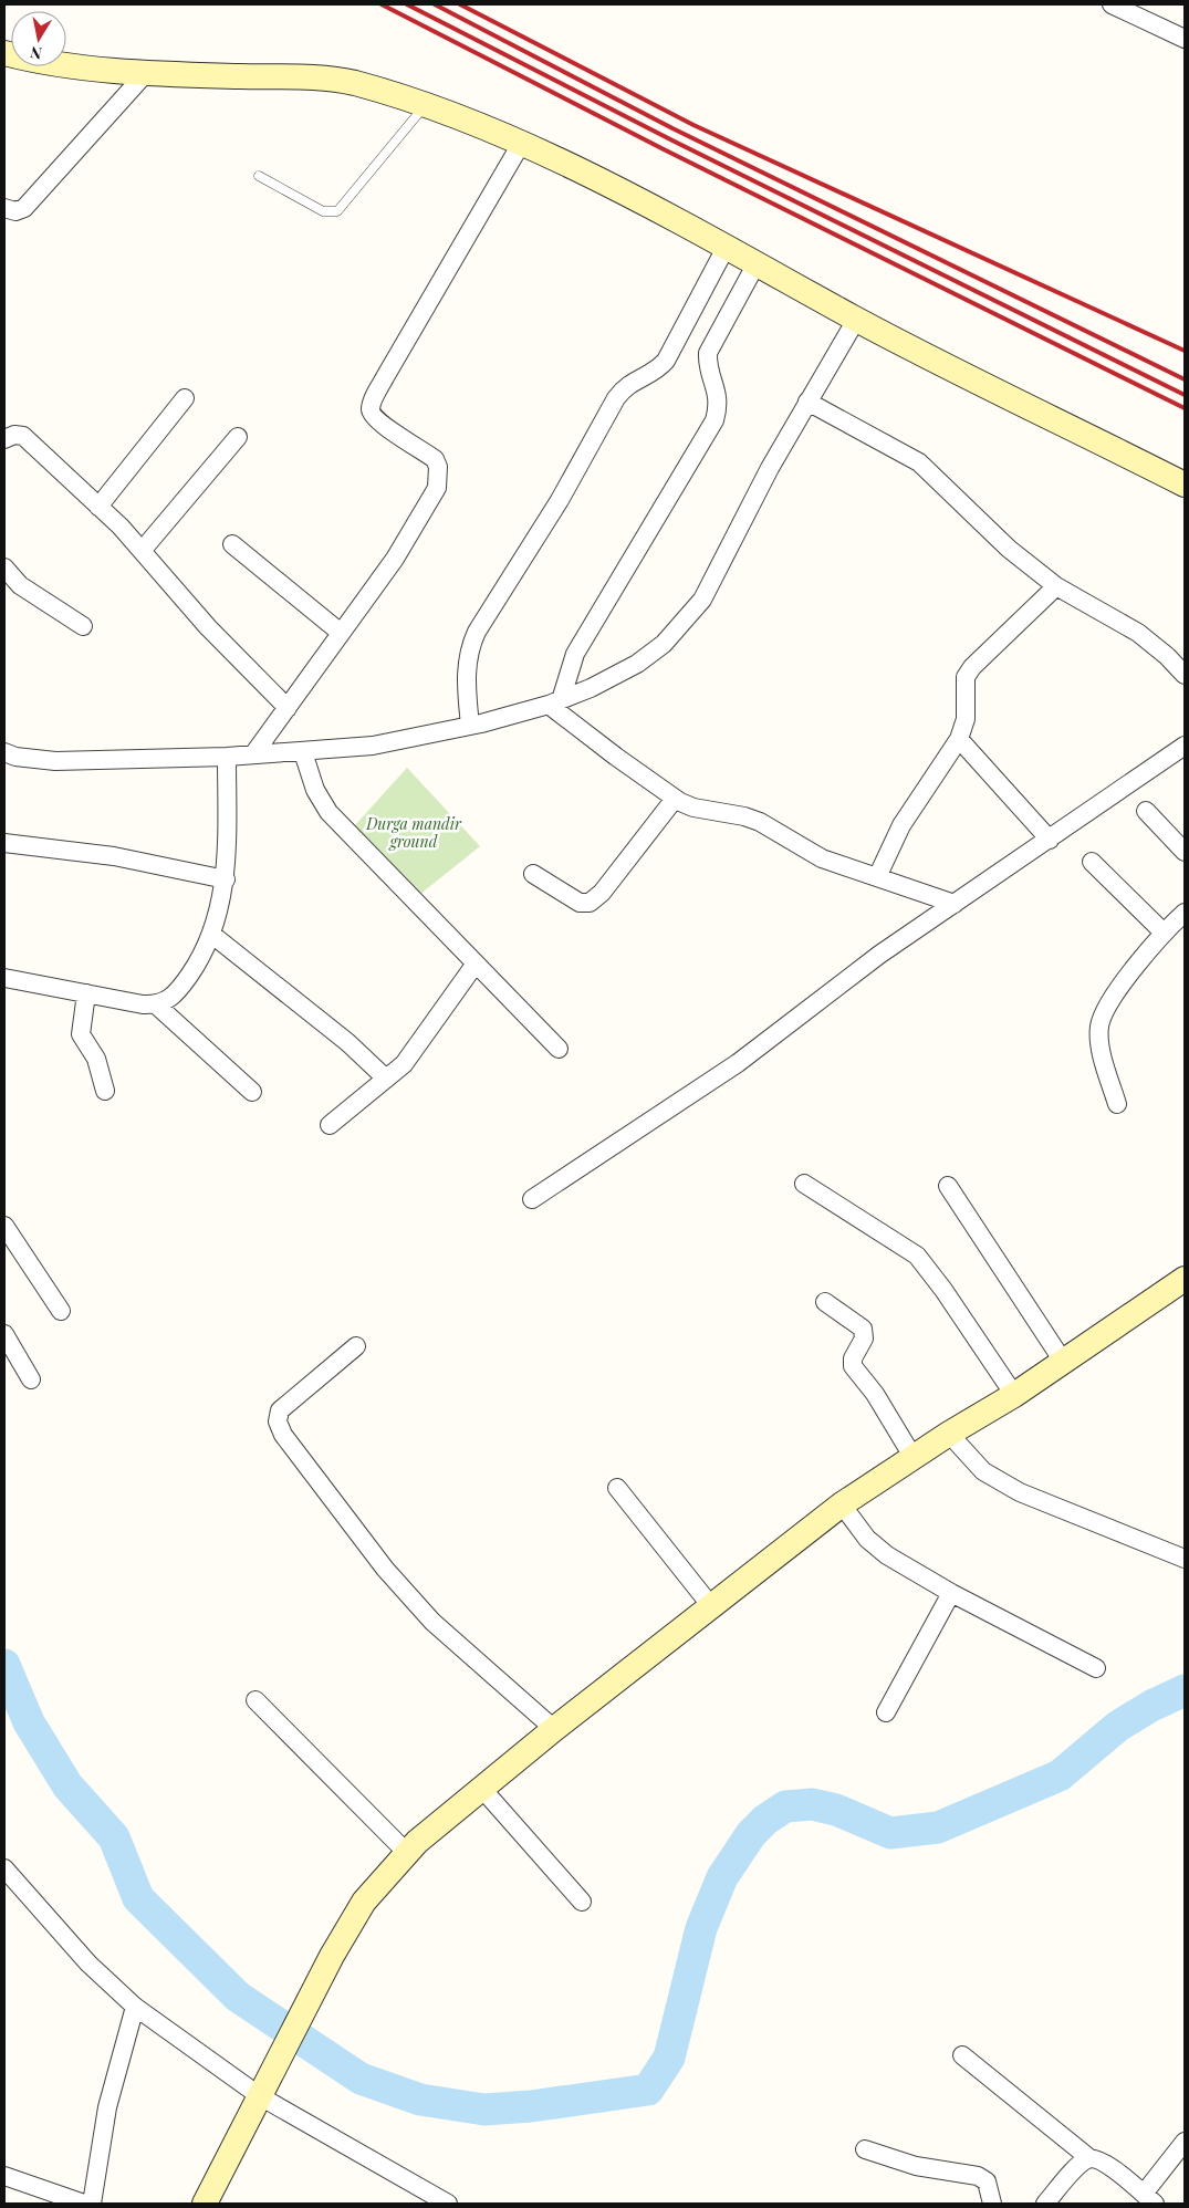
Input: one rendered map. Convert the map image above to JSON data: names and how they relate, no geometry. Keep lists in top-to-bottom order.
{
  "parks": ["Durga mandir ground"],
  "north": "bottom"
}
